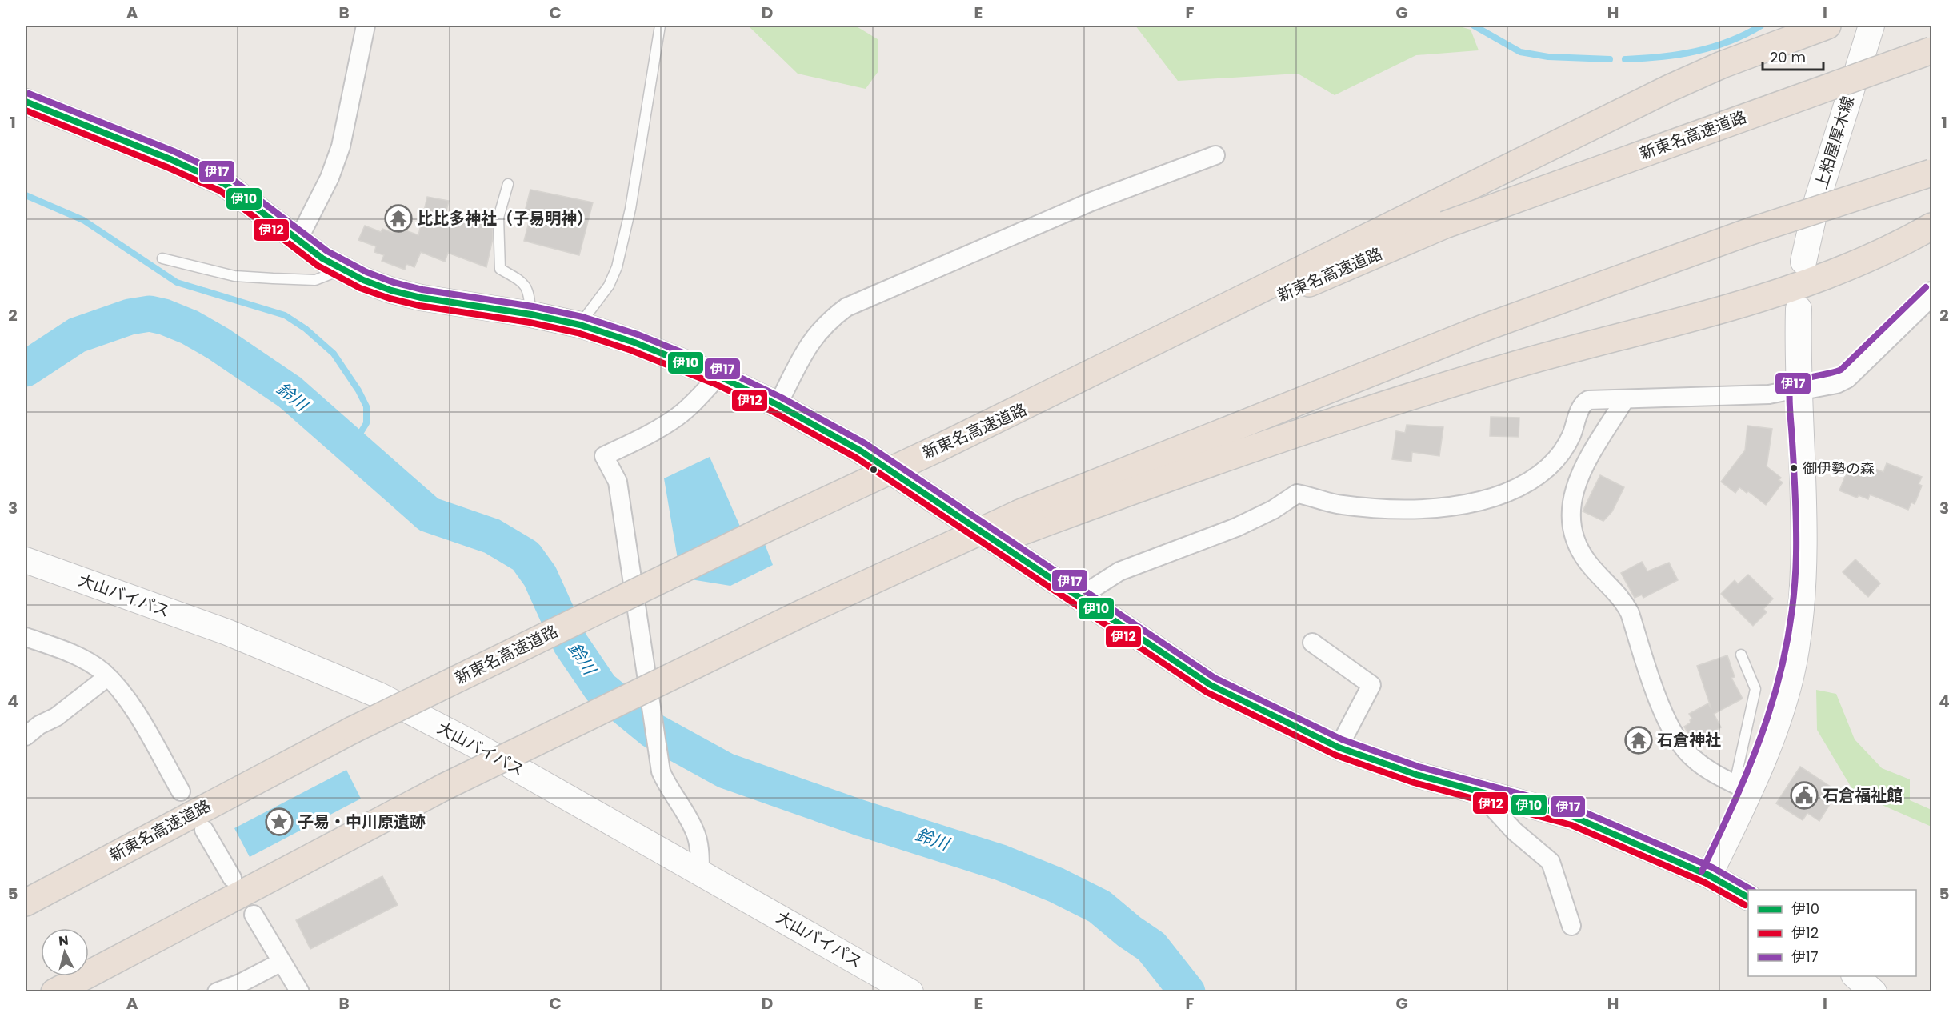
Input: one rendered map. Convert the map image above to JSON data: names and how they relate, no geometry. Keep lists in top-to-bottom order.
{
  "streets": {
    "highway": ["新東名高速道路"],
    "main road": ["上粕屋厚木線", "大山バイパス"]
  },
  "water": ["鈴川"],
  "places": {
    "temple": ["比比多神社（子易明神）", "石倉神社"],
    "other": ["御伊勢の森"],
    "public building": ["石倉福祉館"],
    "place": ["子易・中川原遺跡"]
  },
  "lines": ["transit line 伊17", "transit line 伊10", "transit line 伊12"],
  "legend": ["伊10", "伊12", "伊17"],
  "scale_bar": "20 m",
  "north": "top",
  "grid": {
    "columns": [
      "A",
      "B",
      "C",
      "D",
      "E",
      "F",
      "G",
      "H",
      "I"
    ],
    "rows": [
      "1",
      "2",
      "3",
      "4",
      "5"
    ]
  }
}
